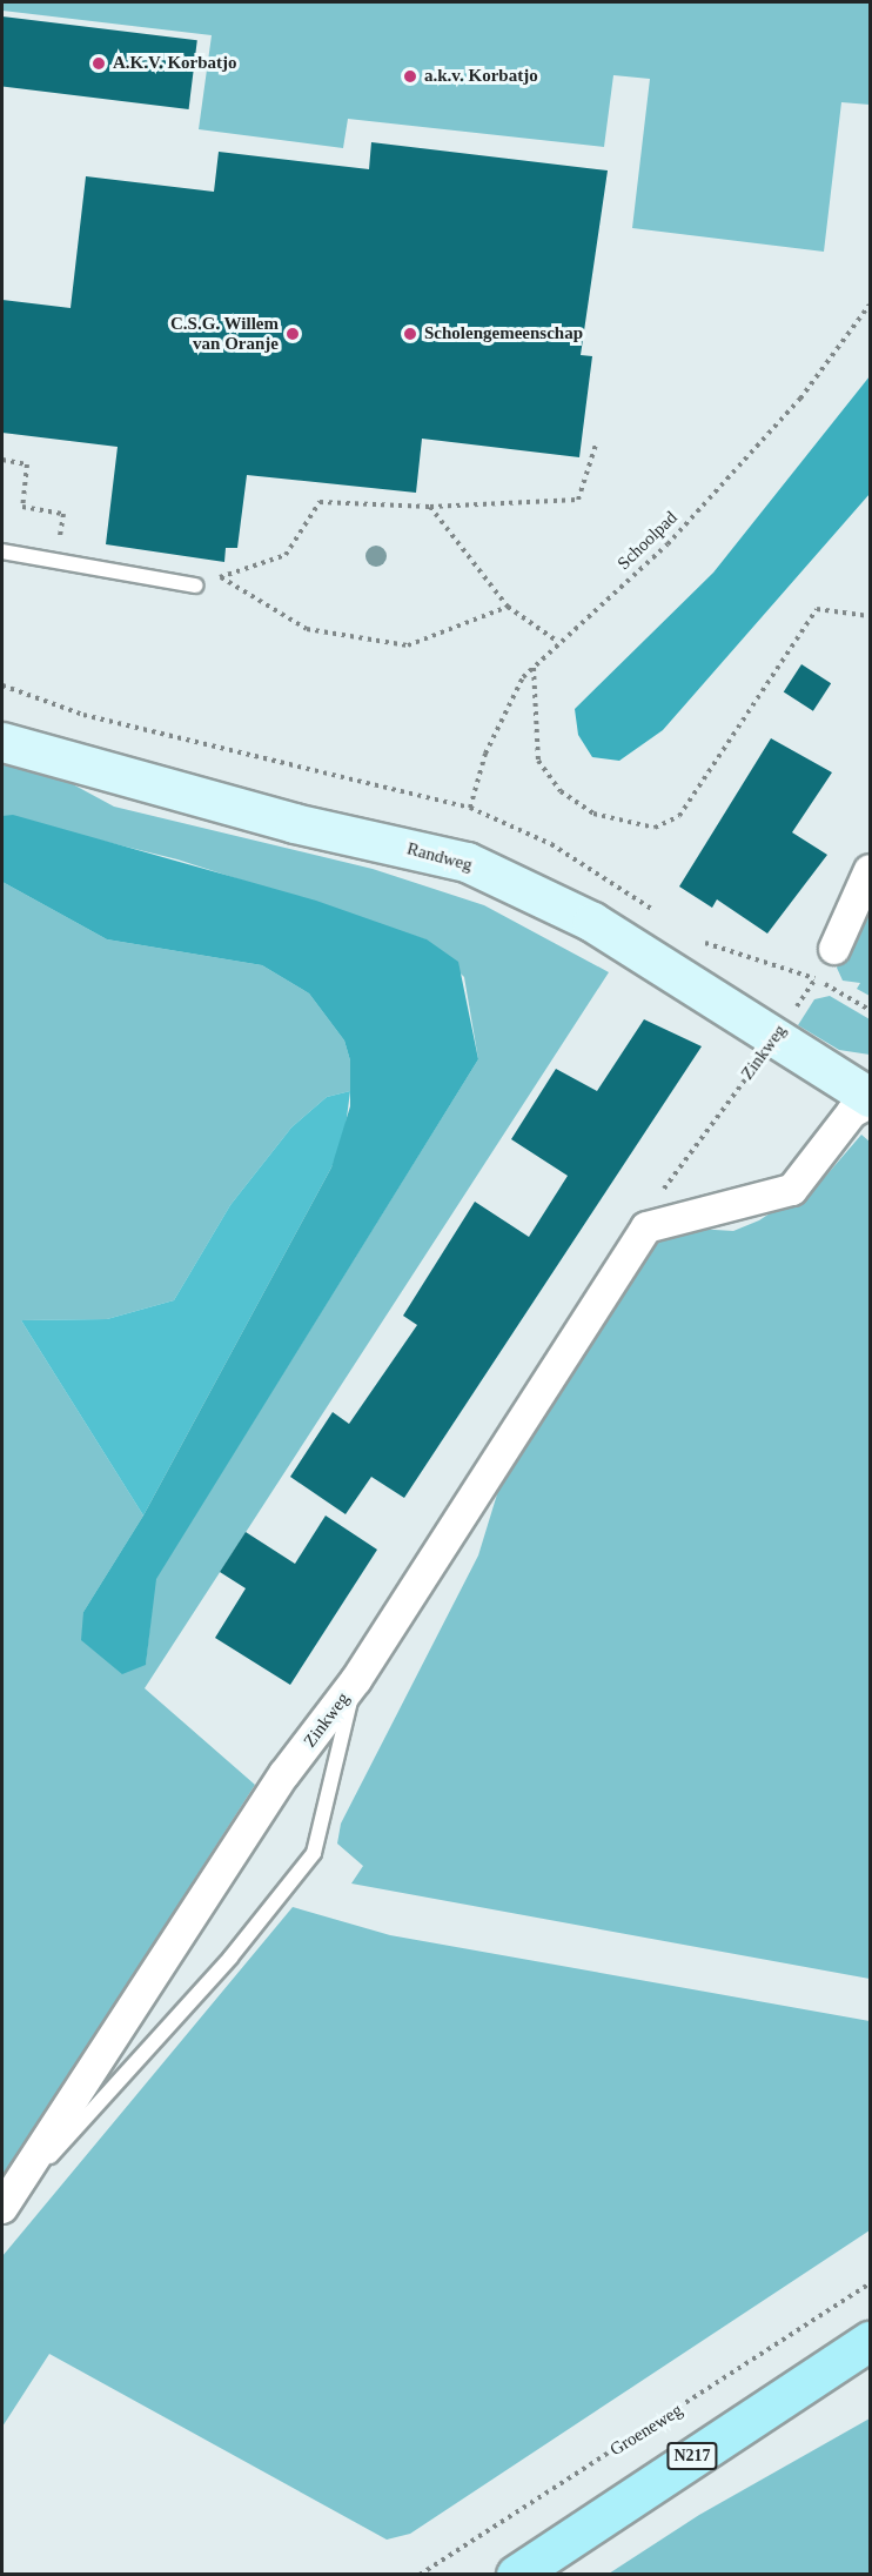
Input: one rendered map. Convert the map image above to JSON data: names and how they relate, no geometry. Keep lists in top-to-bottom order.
{
  "streets": {
    "main road": ["N217"],
    "street": ["Randweg", "Zinkweg"],
    "path": ["Schoolpad", "Groeneweg"]
  },
  "crossings": [
    ["Randweg", "Zinkweg"]
  ],
  "places": [
    "A.K.V. Korbatjo",
    "a.k.v. Korbatjo",
    "C.S.G. Willem van Oranje",
    "Scholengemeenschap"
  ]
}
